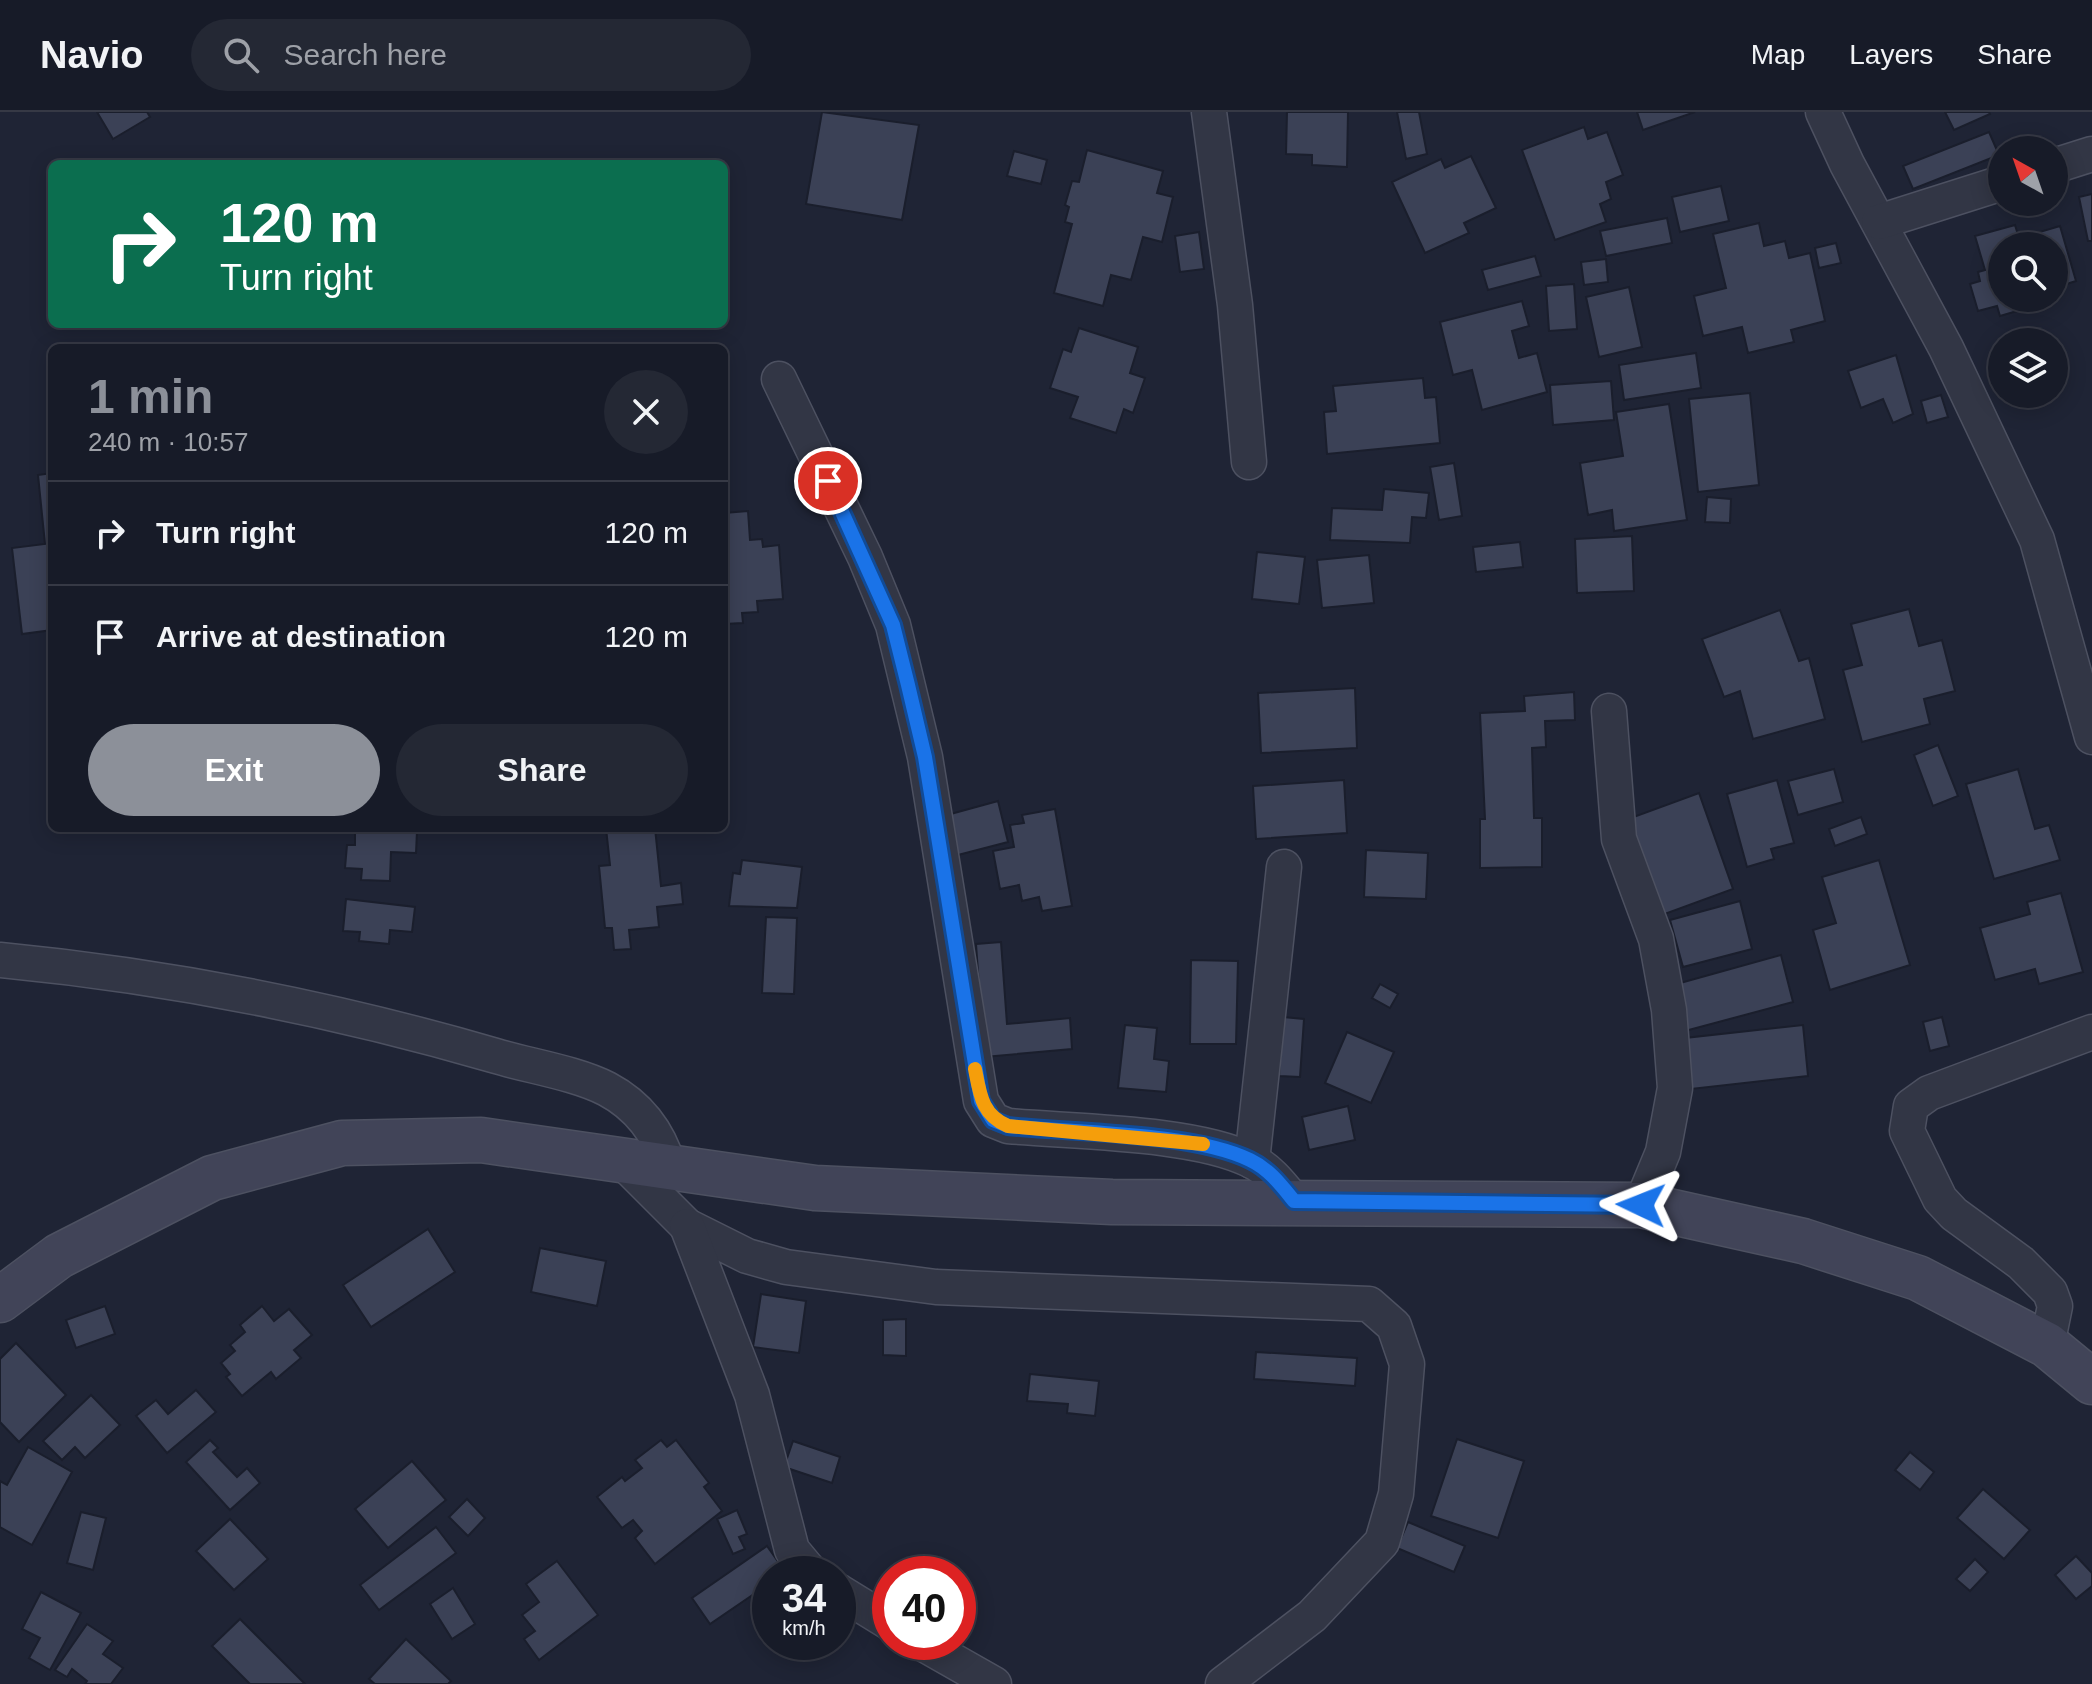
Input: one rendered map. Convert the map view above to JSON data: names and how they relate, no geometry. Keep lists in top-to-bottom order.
{
  "north": "top left",
  "page": {
    "header": "Navio",
    "search": "Search here",
    "nav": ["Map", "Layers", "Share"],
    "turn": ["120 m", "Turn right"],
    "heading": ["1 min", "240 m · 10:57"],
    "list": [
      {
        "name": "Turn right",
        "value": "120 m"
      },
      {
        "name": "Arrive at destination",
        "value": "120 m"
      }
    ],
    "buttons": ["Exit", "Share"],
    "speed": "34 km/h",
    "limit": "40"
  }
}
